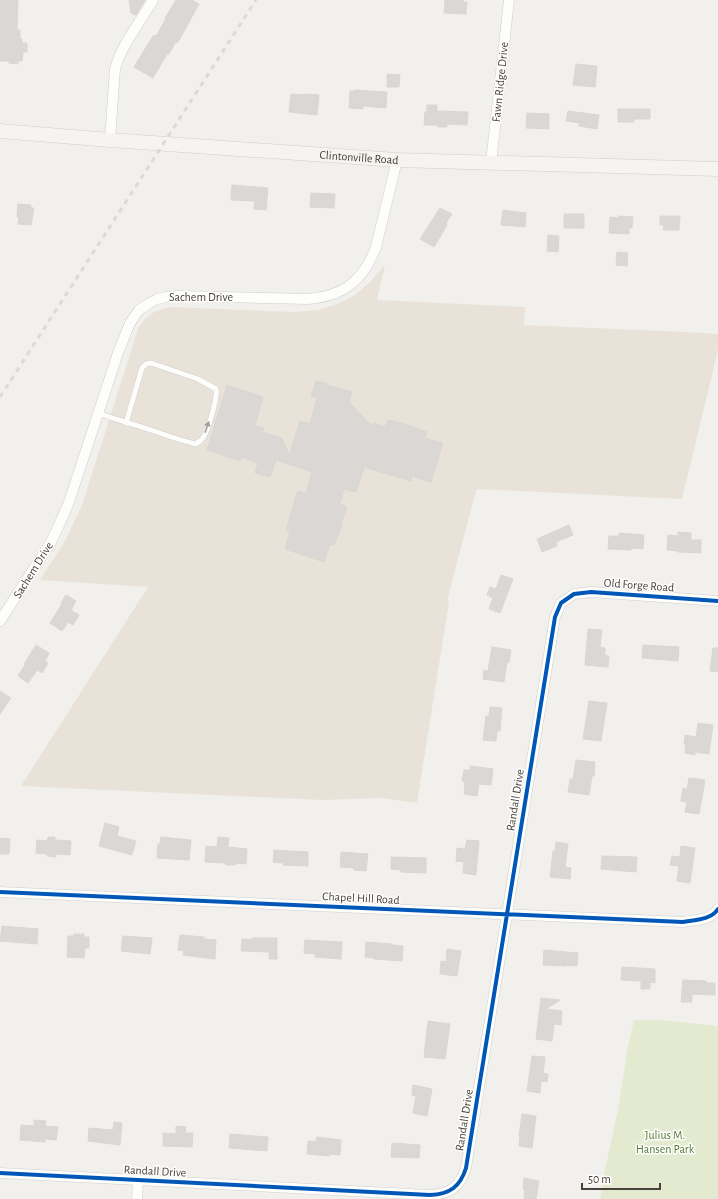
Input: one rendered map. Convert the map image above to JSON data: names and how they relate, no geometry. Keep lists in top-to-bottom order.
{
  "streets": {
    "main road": ["Clintonville Road"],
    "street": [
      "Fawn Ridge Drive",
      "Sachem Drive",
      "Old Forge Road",
      "Randall Drive",
      "Chapel Hill Road"
    ]
  },
  "crossings": [
    ["Fawn Ridge Drive", "Clintonville Road"],
    ["Clintonville Road", "Sachem Drive"],
    ["Old Forge Road", "Randall Drive"],
    ["Randall Drive", "Chapel Hill Road"]
  ],
  "parks": ["Julius M. Hansen Park"],
  "scale_bar": "50 m"
}
